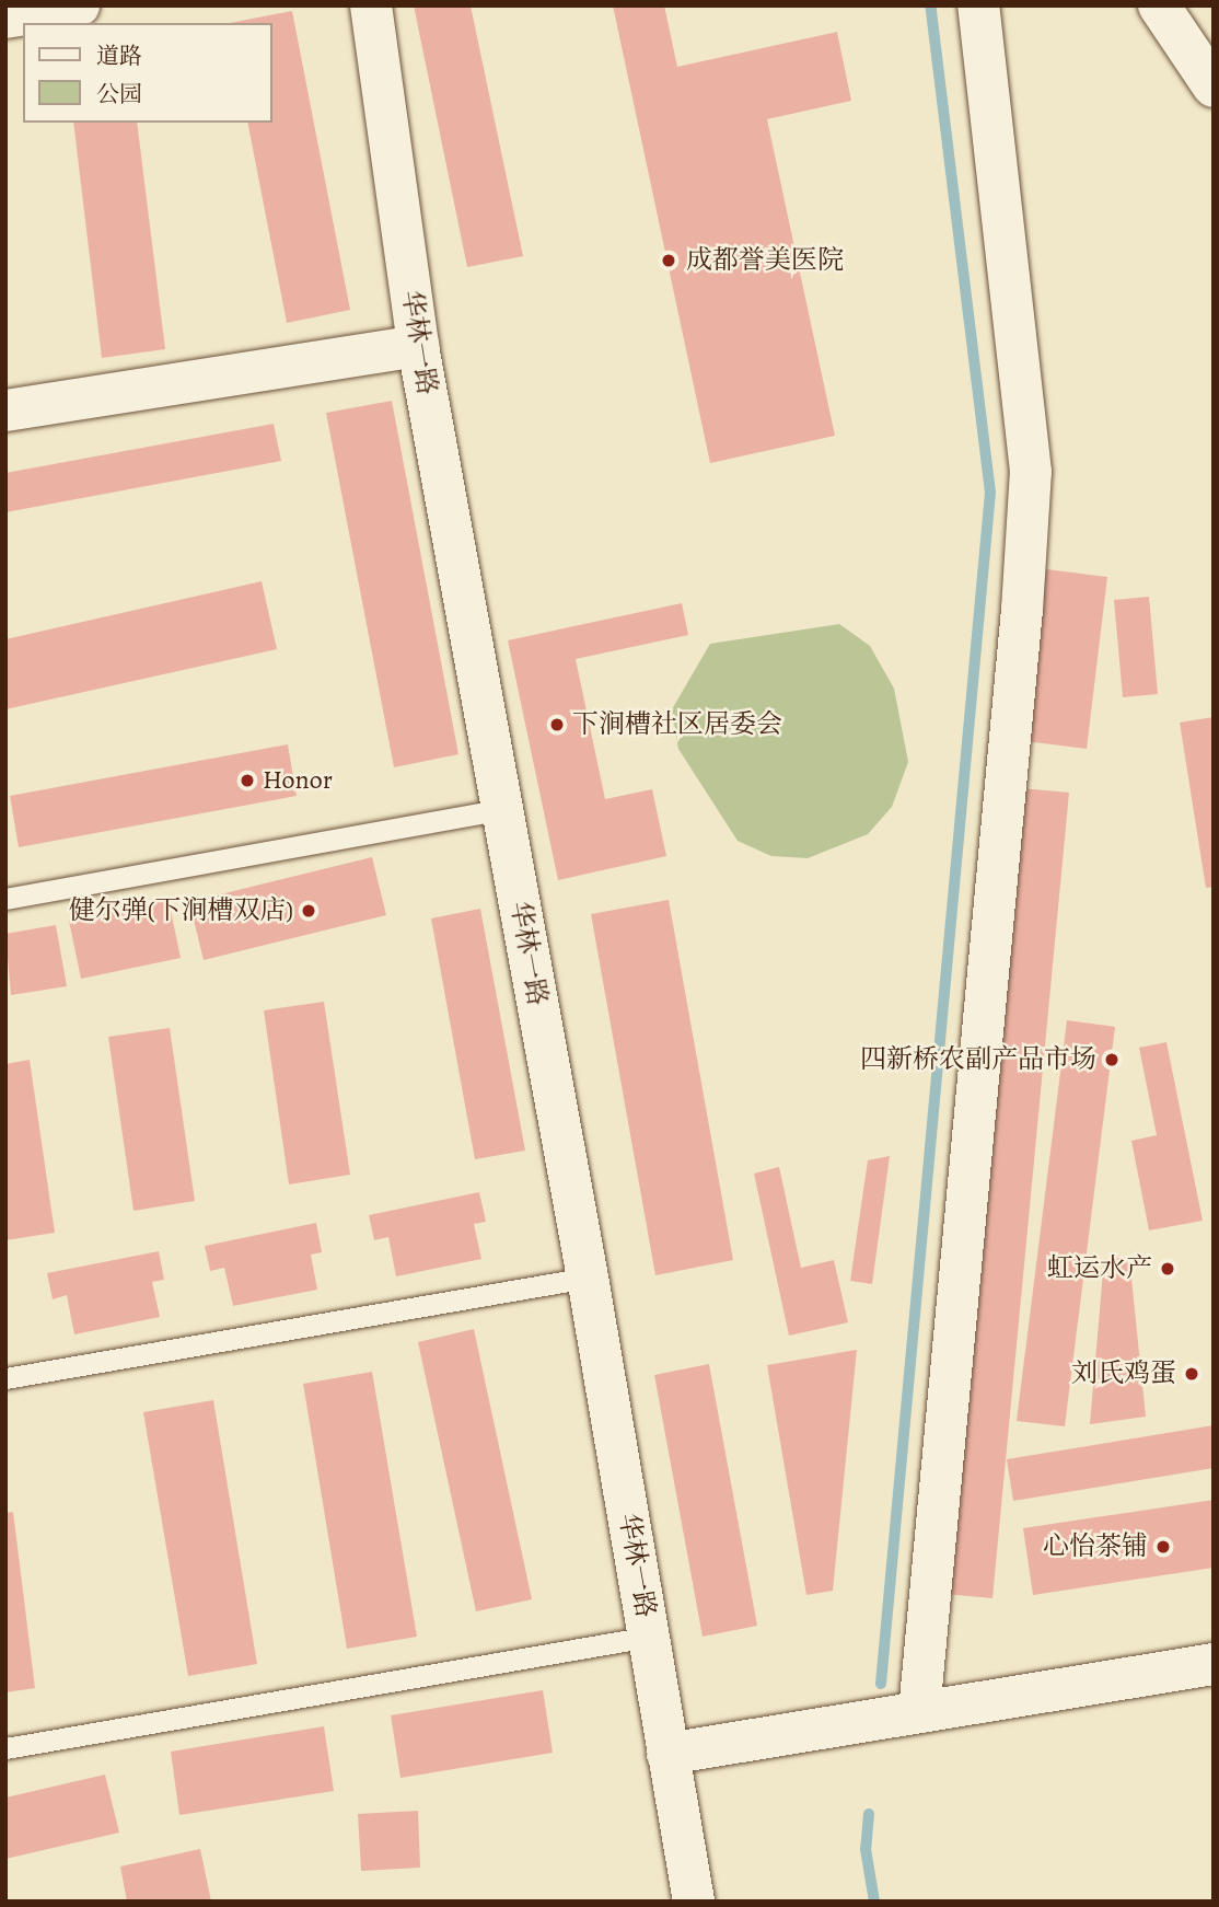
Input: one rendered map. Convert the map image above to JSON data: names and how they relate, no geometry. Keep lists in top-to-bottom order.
{
  "streets": {
    "street": ["华林一路"]
  },
  "places": [
    "成都誉美医院",
    "下涧槽社区居委会",
    "Honor",
    "健尔弹(下涧槽双店)",
    "四新桥农副产品市场",
    "虹运水产",
    "刘氏鸡蛋",
    "心怡茶铺"
  ],
  "legend": ["道路", "公园"]
}
